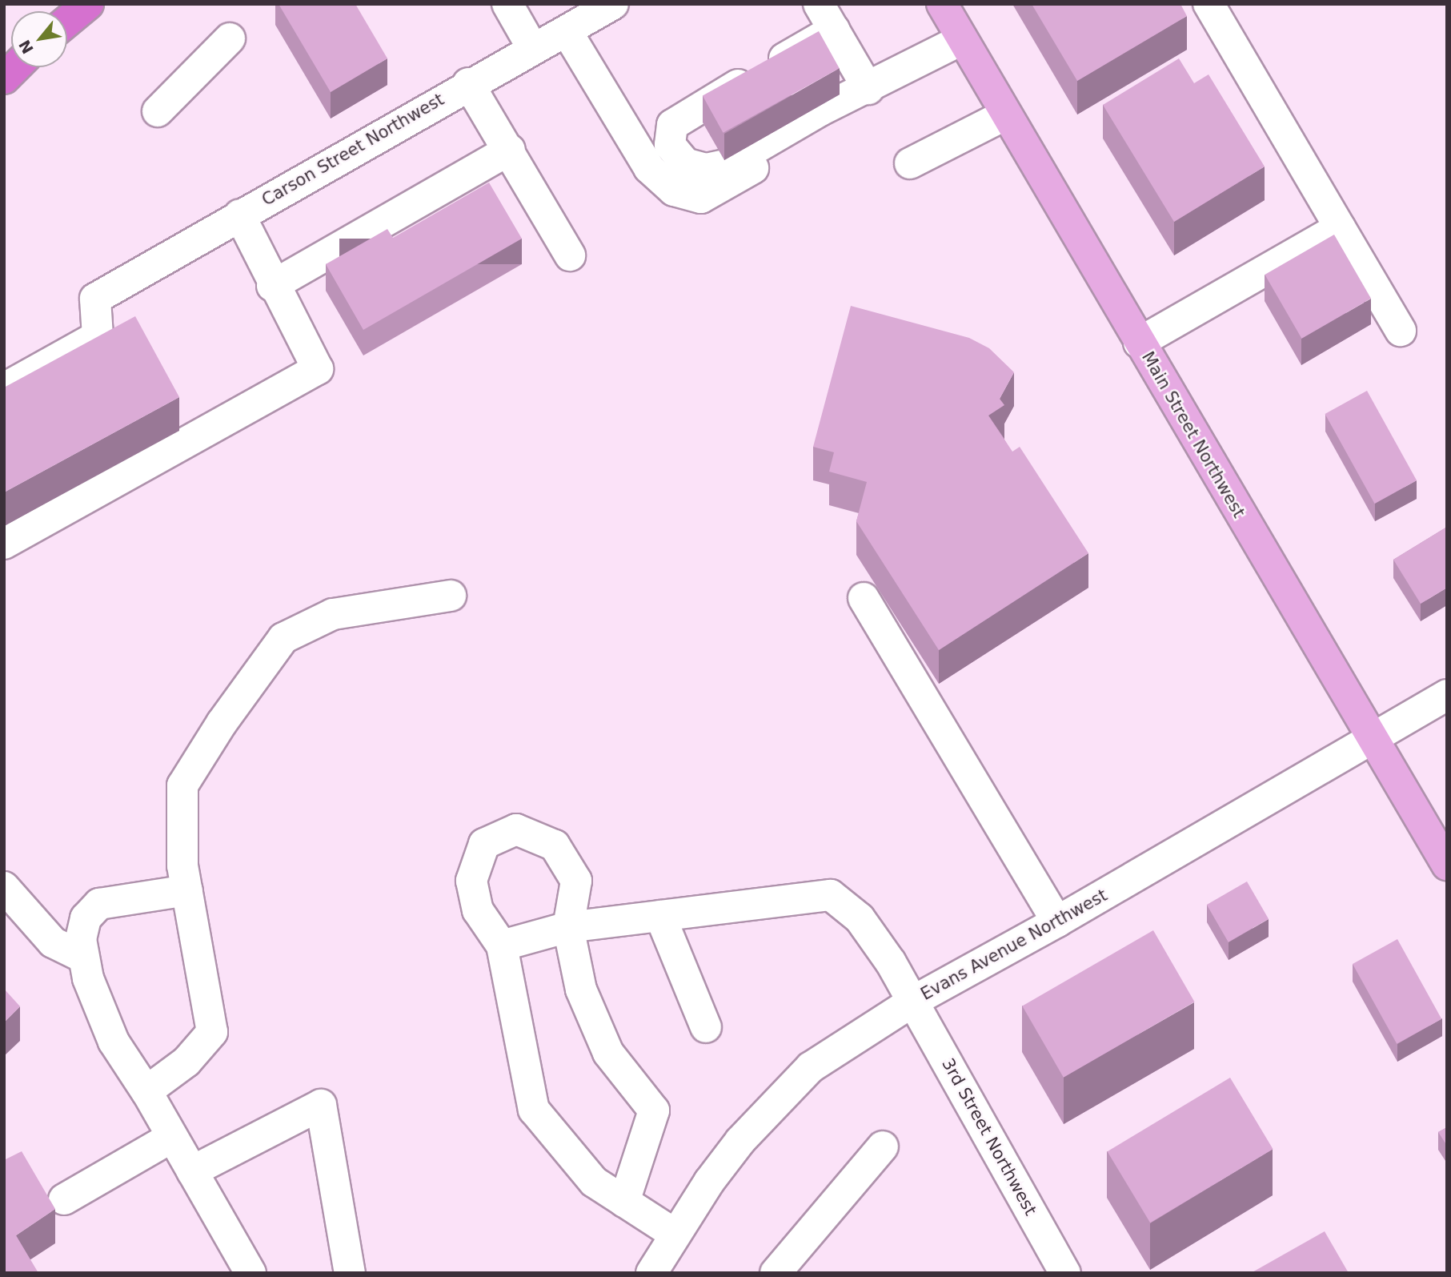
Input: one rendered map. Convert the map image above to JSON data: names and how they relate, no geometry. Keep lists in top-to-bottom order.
{
  "streets": {
    "main road": ["Main Street Northwest"],
    "street": ["Carson Street Northwest", "Evans Avenue Northwest", "3rd Street Northwest"]
  },
  "crossings": [
    ["Main Street Northwest", "Evans Avenue Northwest"],
    ["Evans Avenue Northwest", "3rd Street Northwest"]
  ],
  "north": "bottom left"
}
